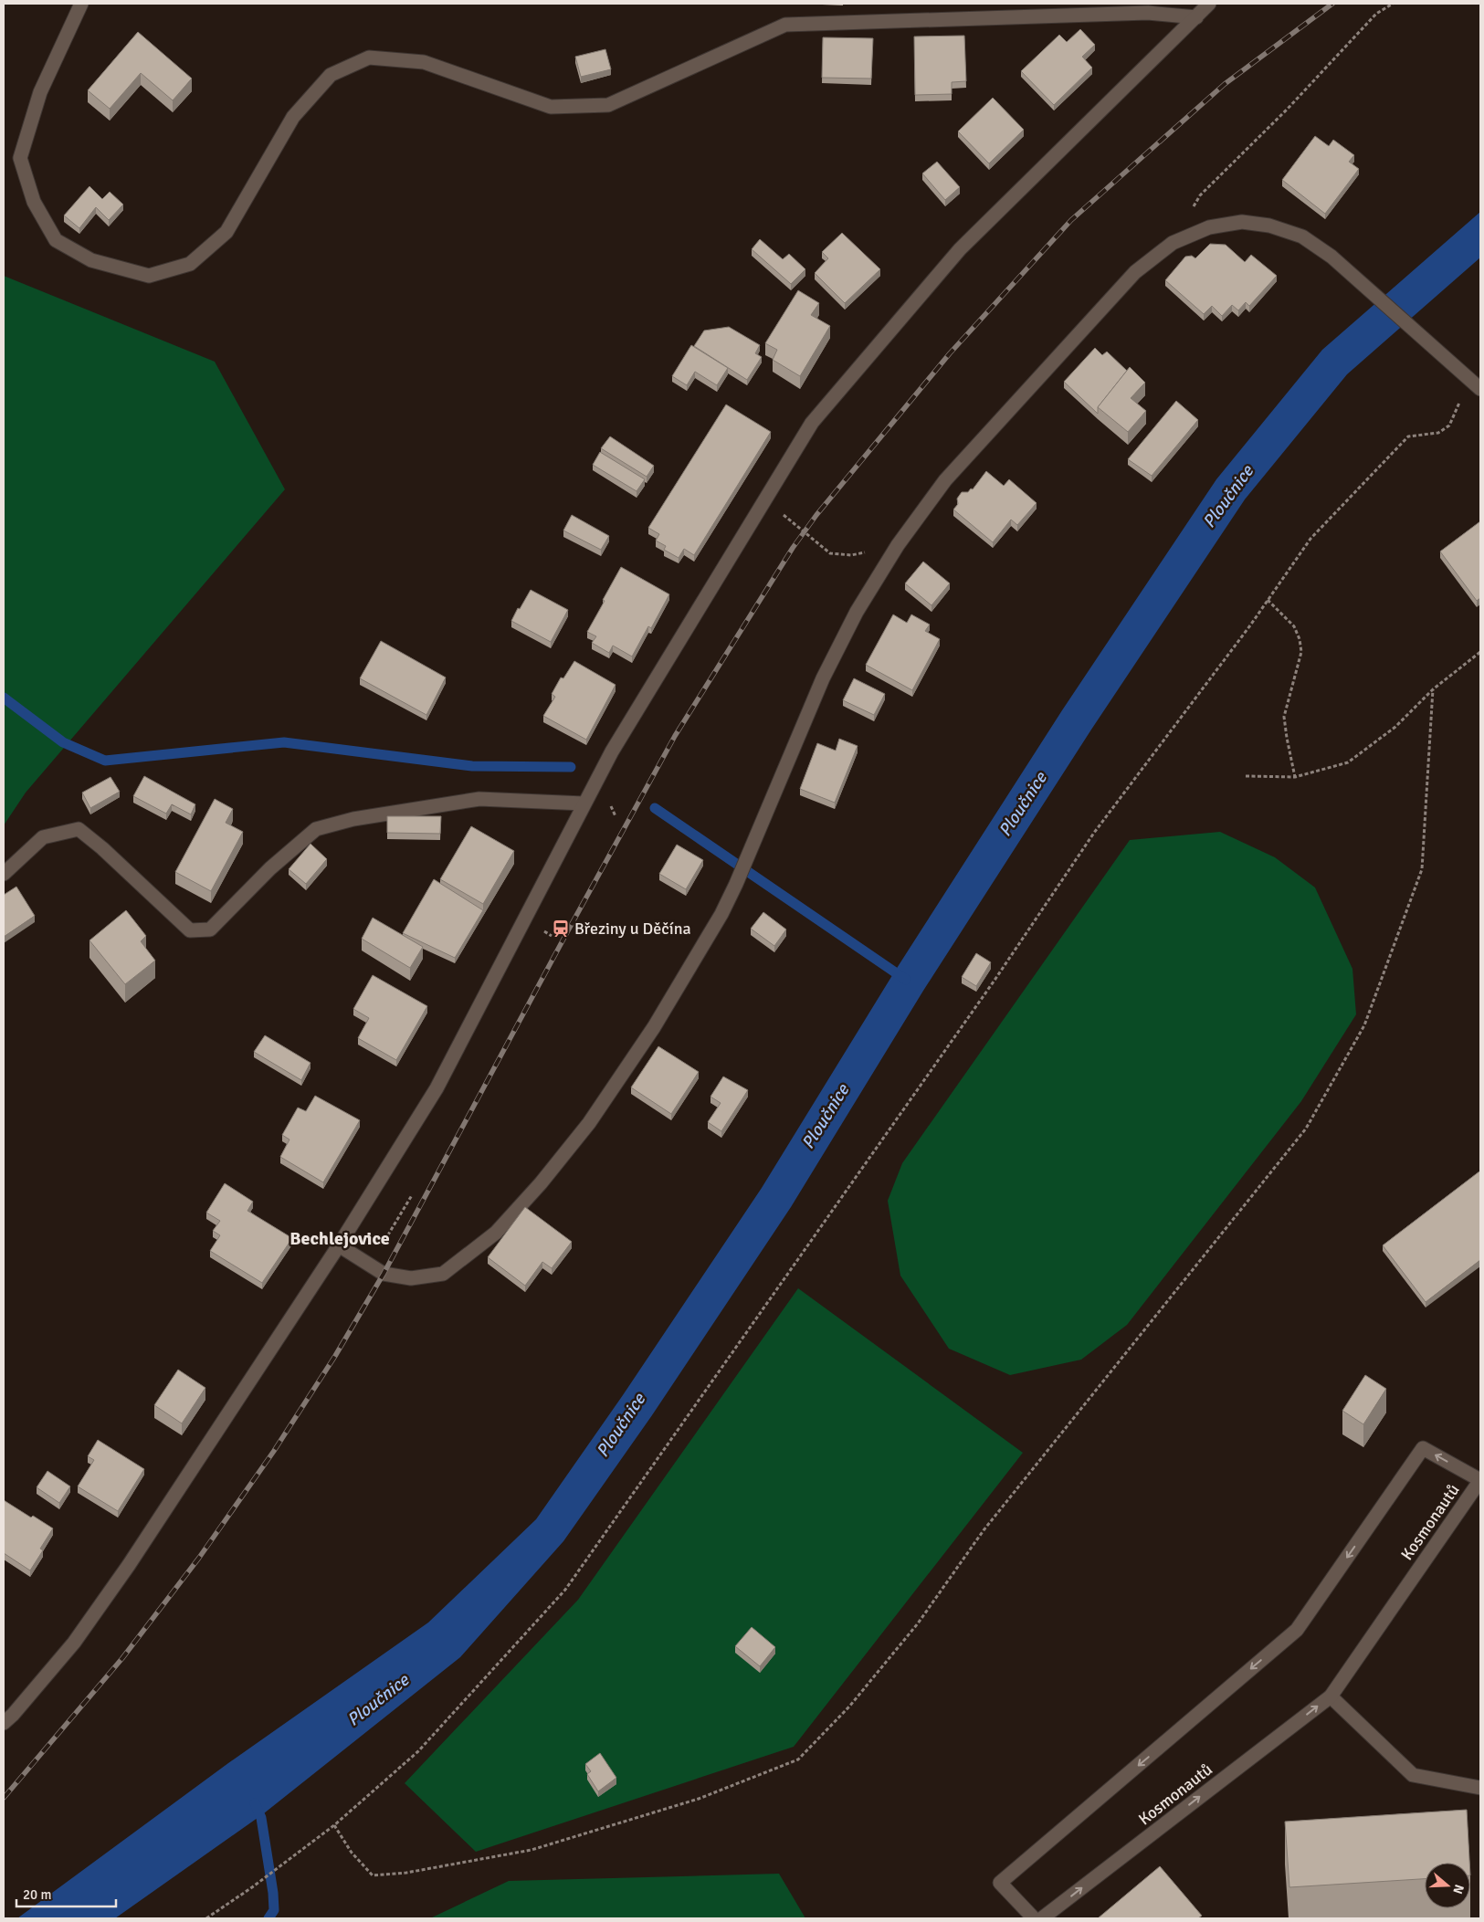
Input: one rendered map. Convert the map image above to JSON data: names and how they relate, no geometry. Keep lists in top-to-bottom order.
{
  "streets": {
    "street": ["Kosmonautů"]
  },
  "one_way": ["Kosmonautů"],
  "districts": ["Bechlejovice"],
  "water": ["Ploučnice"],
  "places": {
    "station": ["Březiny u Děčína"]
  },
  "scale_bar": "20 m",
  "north": "right"
}
